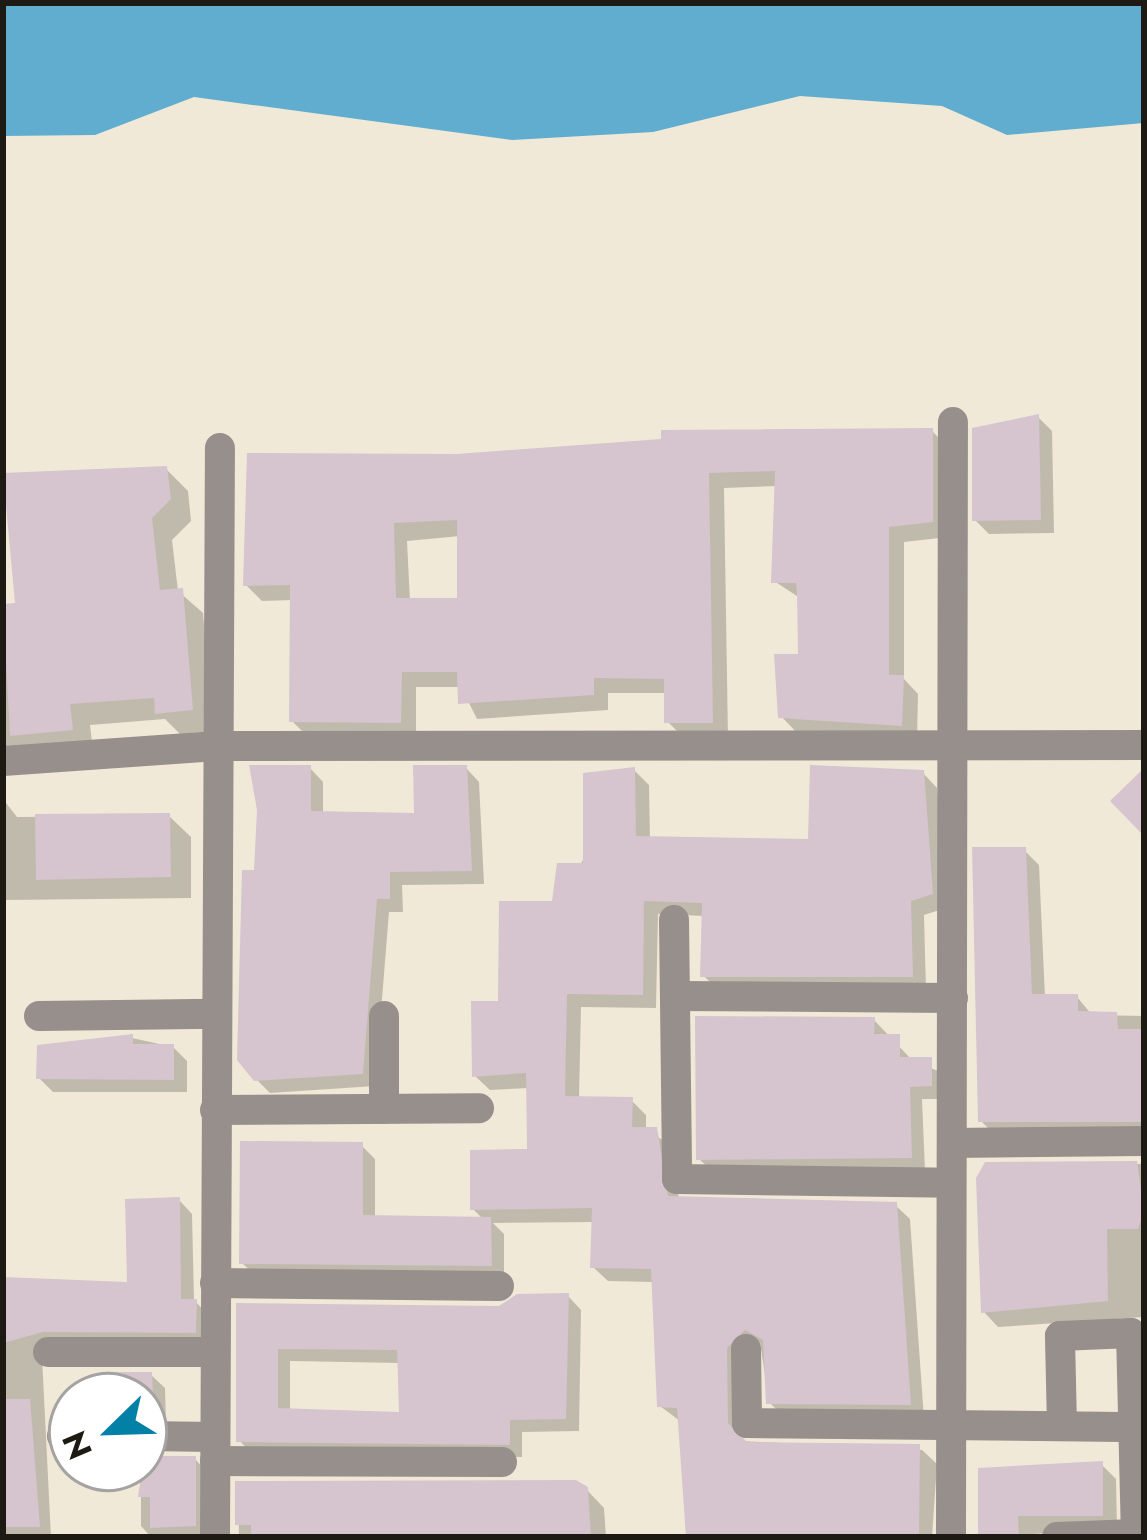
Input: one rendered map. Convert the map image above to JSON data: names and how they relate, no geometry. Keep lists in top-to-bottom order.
{
  "north": "bottom left"
}
